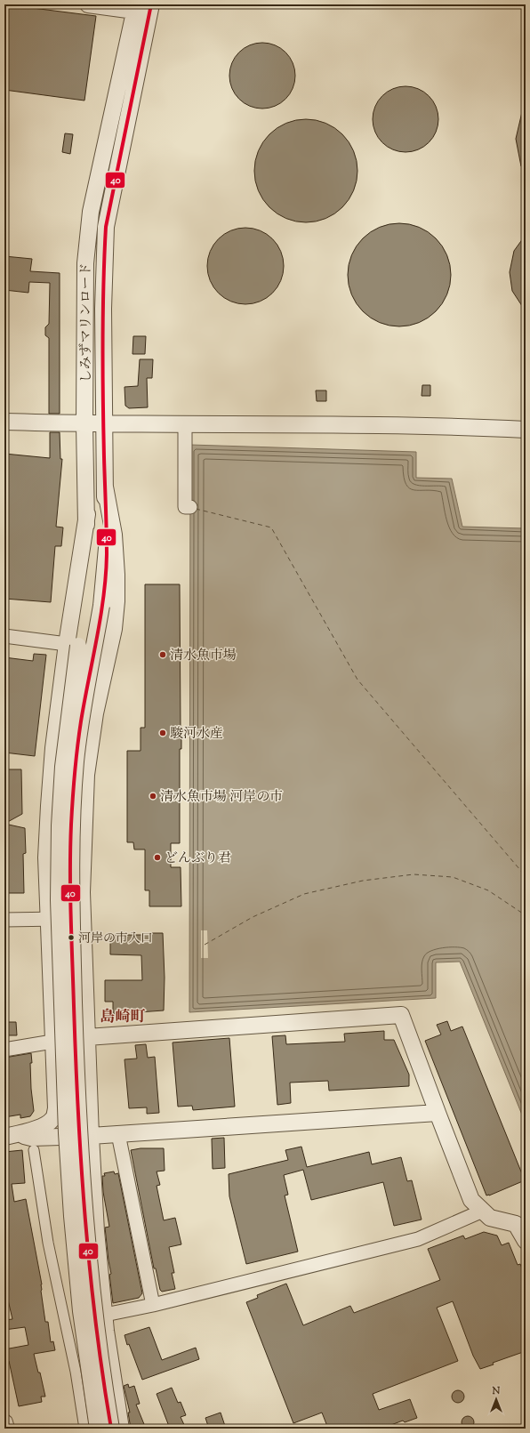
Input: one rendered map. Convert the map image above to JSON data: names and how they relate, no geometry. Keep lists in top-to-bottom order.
{
  "streets": {
    "street": ["しみずマリンロード"]
  },
  "districts": ["島崎町"],
  "places": [
    "清水魚市場",
    "駿河水産",
    "清水魚市場 河岸の市",
    "どんぶり君",
    "河岸の市入口"
  ],
  "lines": ["transit line 40"],
  "north": "top"
}
